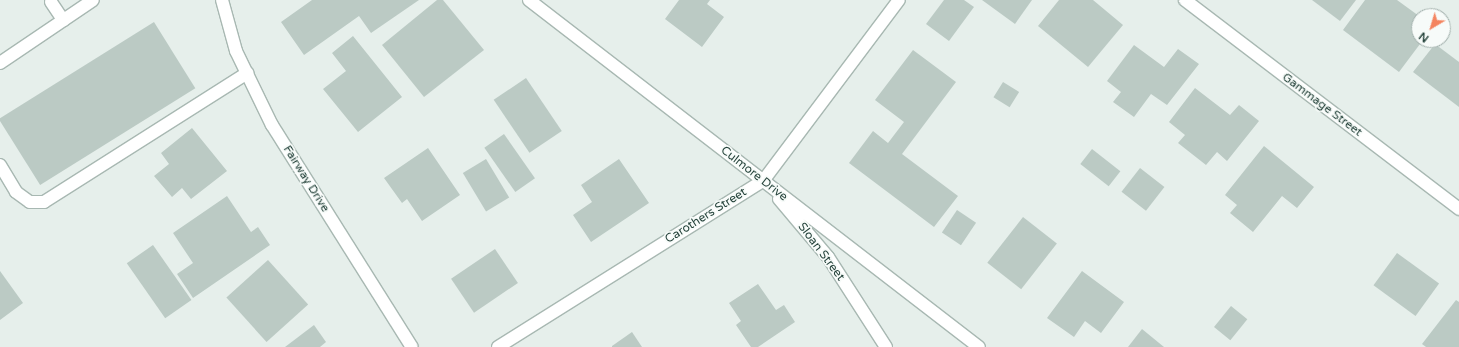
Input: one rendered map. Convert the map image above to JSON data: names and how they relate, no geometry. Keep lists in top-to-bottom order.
{
  "streets": {
    "street": [
      "Gammage Street",
      "Culmore Drive",
      "Fairway Drive",
      "Carothers Street",
      "Sloan Street"
    ]
  },
  "crossings": [
    ["Culmore Drive", "Carothers Street"],
    ["Culmore Drive", "Sloan Street"],
    ["Carothers Street", "Sloan Street"]
  ],
  "north": "bottom left"
}
